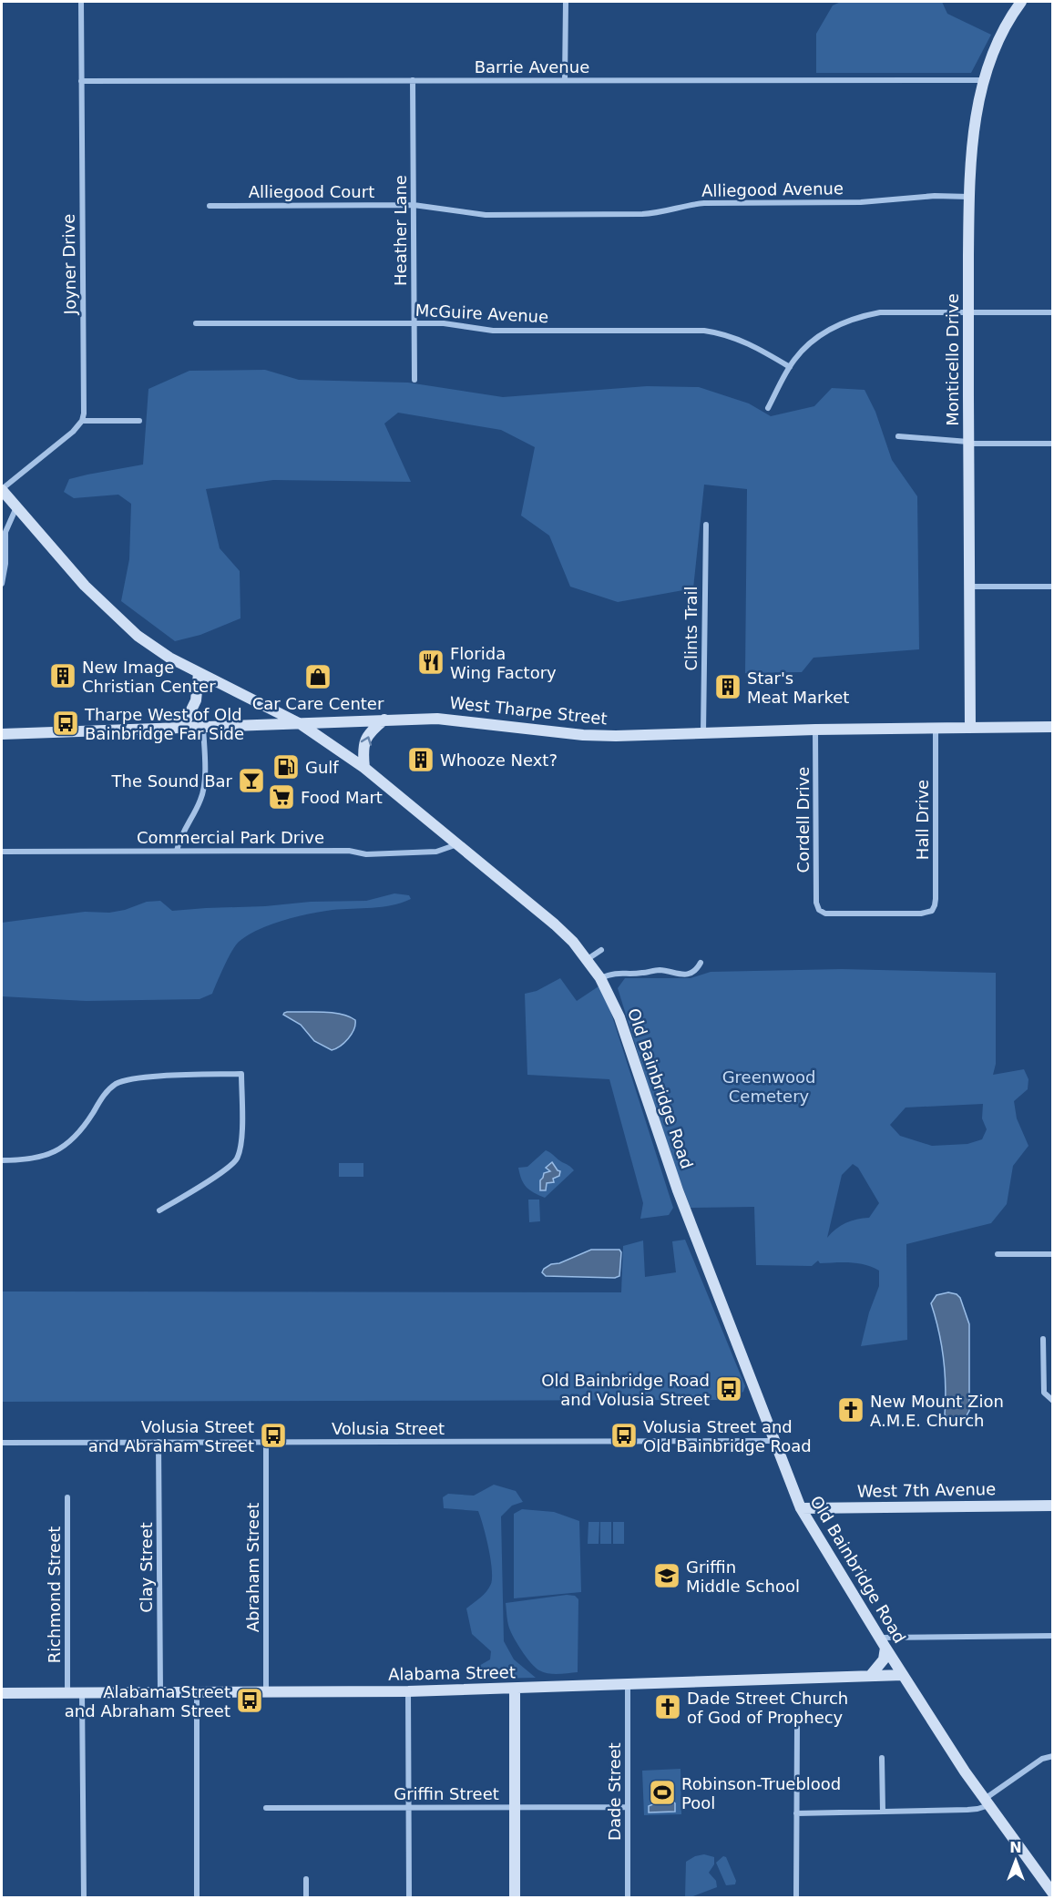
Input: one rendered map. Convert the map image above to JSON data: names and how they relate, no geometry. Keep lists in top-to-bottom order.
{
  "streets": {
    "main road": [
      "Monticello Drive",
      "West Tharpe Street",
      "Old Bainbridge Road",
      "West 7th Avenue",
      "Alabama Street"
    ],
    "street": [
      "Barrie Avenue",
      "Alliegood Avenue",
      "Alliegood Court",
      "Heather Lane",
      "Joyner Drive",
      "McGuire Avenue",
      "Clints Trail",
      "Cordell Drive",
      "Hall Drive",
      "Commercial Park Drive",
      "Volusia Street",
      "Clay Street",
      "Abraham Street",
      "Richmond Street",
      "Dade Street",
      "Griffin Street"
    ]
  },
  "crossings": [
    ["Barrie Avenue", "Heather Lane"],
    ["Barrie Avenue", "Joyner Drive"],
    ["Barrie Avenue", "Monticello Drive"],
    ["Alliegood Avenue", "Alliegood Court"],
    ["Alliegood Avenue", "Heather Lane"],
    ["Alliegood Avenue", "Monticello Drive"],
    ["Alliegood Court", "Heather Lane"],
    ["Heather Lane", "McGuire Avenue"],
    ["Monticello Drive", "West Tharpe Street"],
    ["Clints Trail", "West Tharpe Street"],
    ["West Tharpe Street", "Cordell Drive"],
    ["West Tharpe Street", "Hall Drive"],
    ["West Tharpe Street", "Old Bainbridge Road"],
    ["Cordell Drive", "Hall Drive"],
    ["Commercial Park Drive", "Old Bainbridge Road"],
    ["Old Bainbridge Road", "Volusia Street"],
    ["Old Bainbridge Road", "West 7th Avenue"],
    ["Old Bainbridge Road", "Alabama Street"],
    ["Volusia Street", "Clay Street"],
    ["Volusia Street", "Abraham Street"],
    ["Clay Street", "Alabama Street"],
    ["Abraham Street", "Alabama Street"],
    ["Richmond Street", "Alabama Street"],
    ["Alabama Street", "Dade Street"],
    ["Dade Street", "Griffin Street"]
  ],
  "parks": ["Greenwood Cemetery"],
  "places": {
    "restaurant": ["Florida Wing Factory"],
    "building": ["New Image Christian Center", "Star's Meat Market", "Whooze Next?"],
    "shop": ["Car Care Center"],
    "bus stop": [
      "Tharpe West of Old Bainbridge Far Side",
      "Old Bainbridge Road and Volusia Street",
      "Volusia Street and Abraham Street",
      "Volusia Street and Old Bainbridge Road",
      "Alabama Street and Abraham Street"
    ],
    "fuel station": ["Gulf"],
    "bar": ["The Sound Bar"],
    "supermarket": ["Food Mart"],
    "church": ["New Mount Zion A.M.E. Church", "Dade Street Church of God of Prophecy"],
    "school or university": ["Griffin Middle School"],
    "sports": ["Robinson-Trueblood Pool"]
  },
  "north": "top"
}
